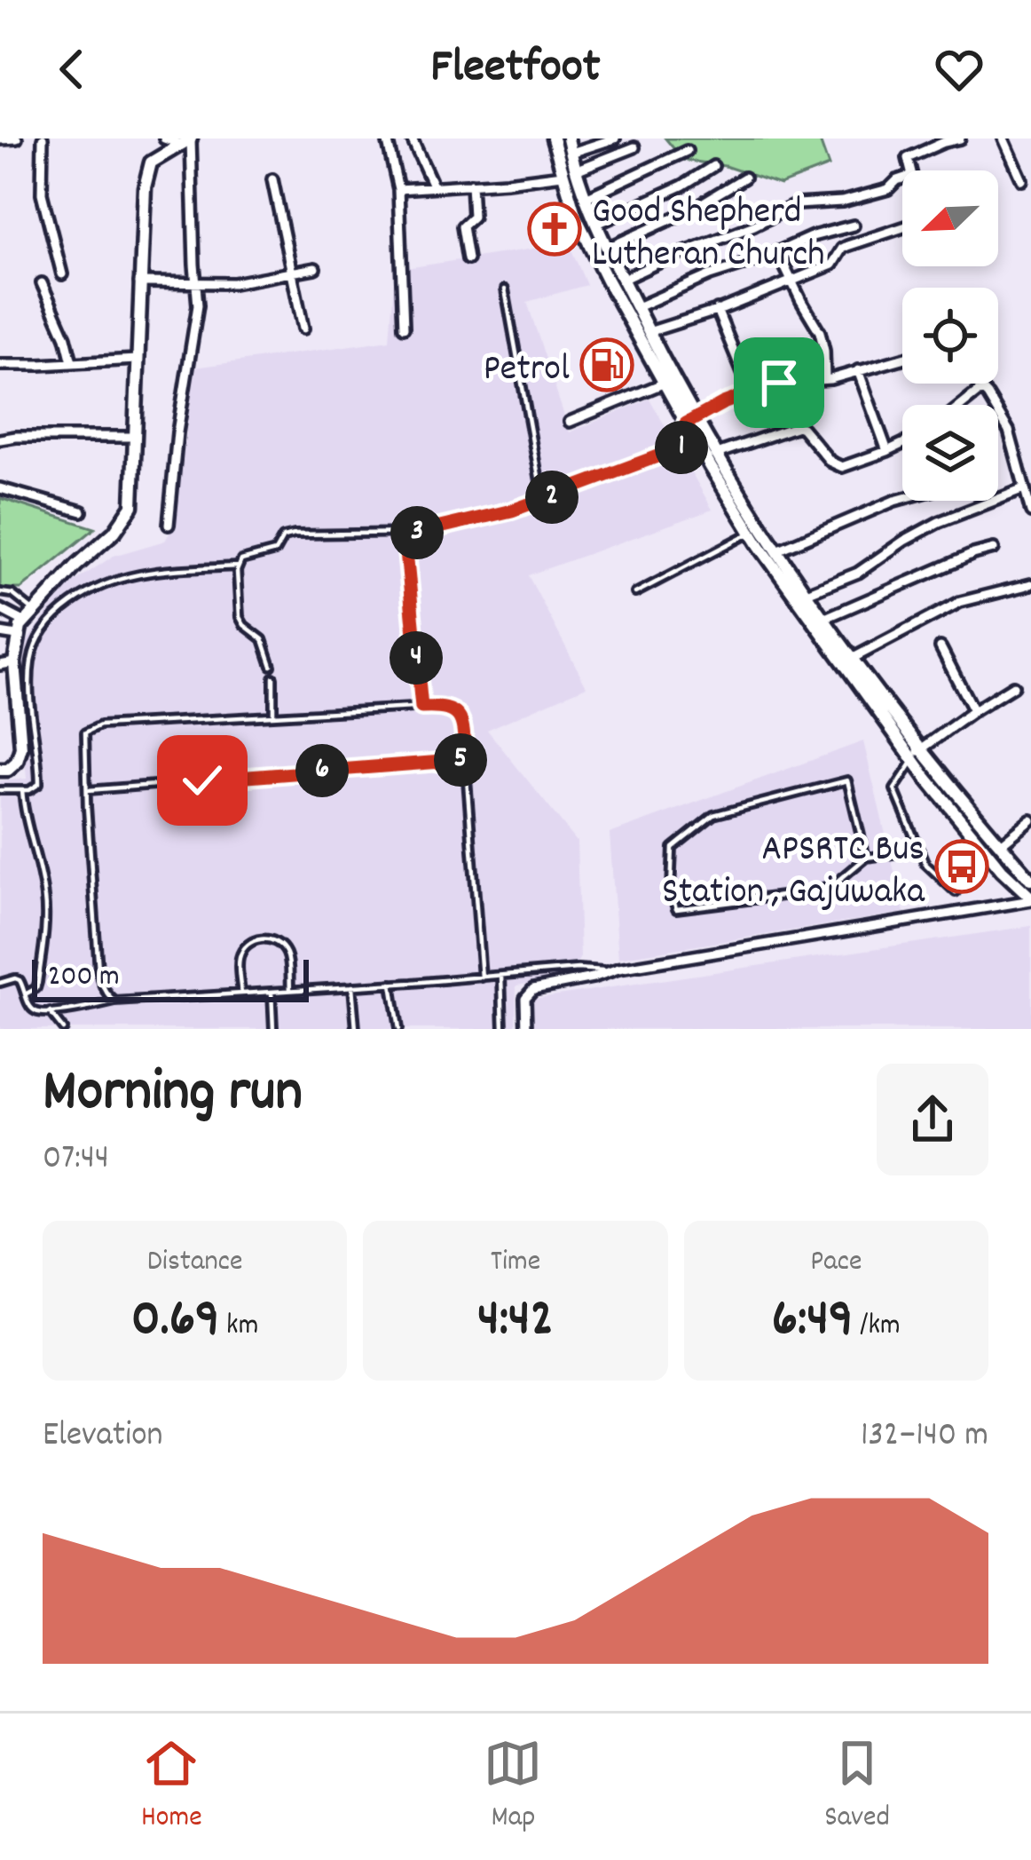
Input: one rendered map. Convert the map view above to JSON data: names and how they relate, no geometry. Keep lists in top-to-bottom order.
{
  "places": {
    "church": ["Good Shepherd Lutheran Church"],
    "fuel station": ["Petrol"],
    "bus stop": ["APSRTC Bus Station , Gajuwaka"]
  },
  "scale_bar": "200 m",
  "north": "bottom left",
  "page": {
    "header": "Fleetfoot",
    "pins": [
      "1",
      "2",
      "3",
      "4",
      "5",
      "6"
    ],
    "scale": "200 m",
    "heading": ["Morning run", "07:44"],
    "stats": [
      ["Distance", "0.69 km"],
      ["Time", "4:42"],
      ["Pace", "6:49 /km"]
    ],
    "chart": ["Elevation", "132–140 m"],
    "tabs": ["Home", "Map", "Saved"]
  }
}
